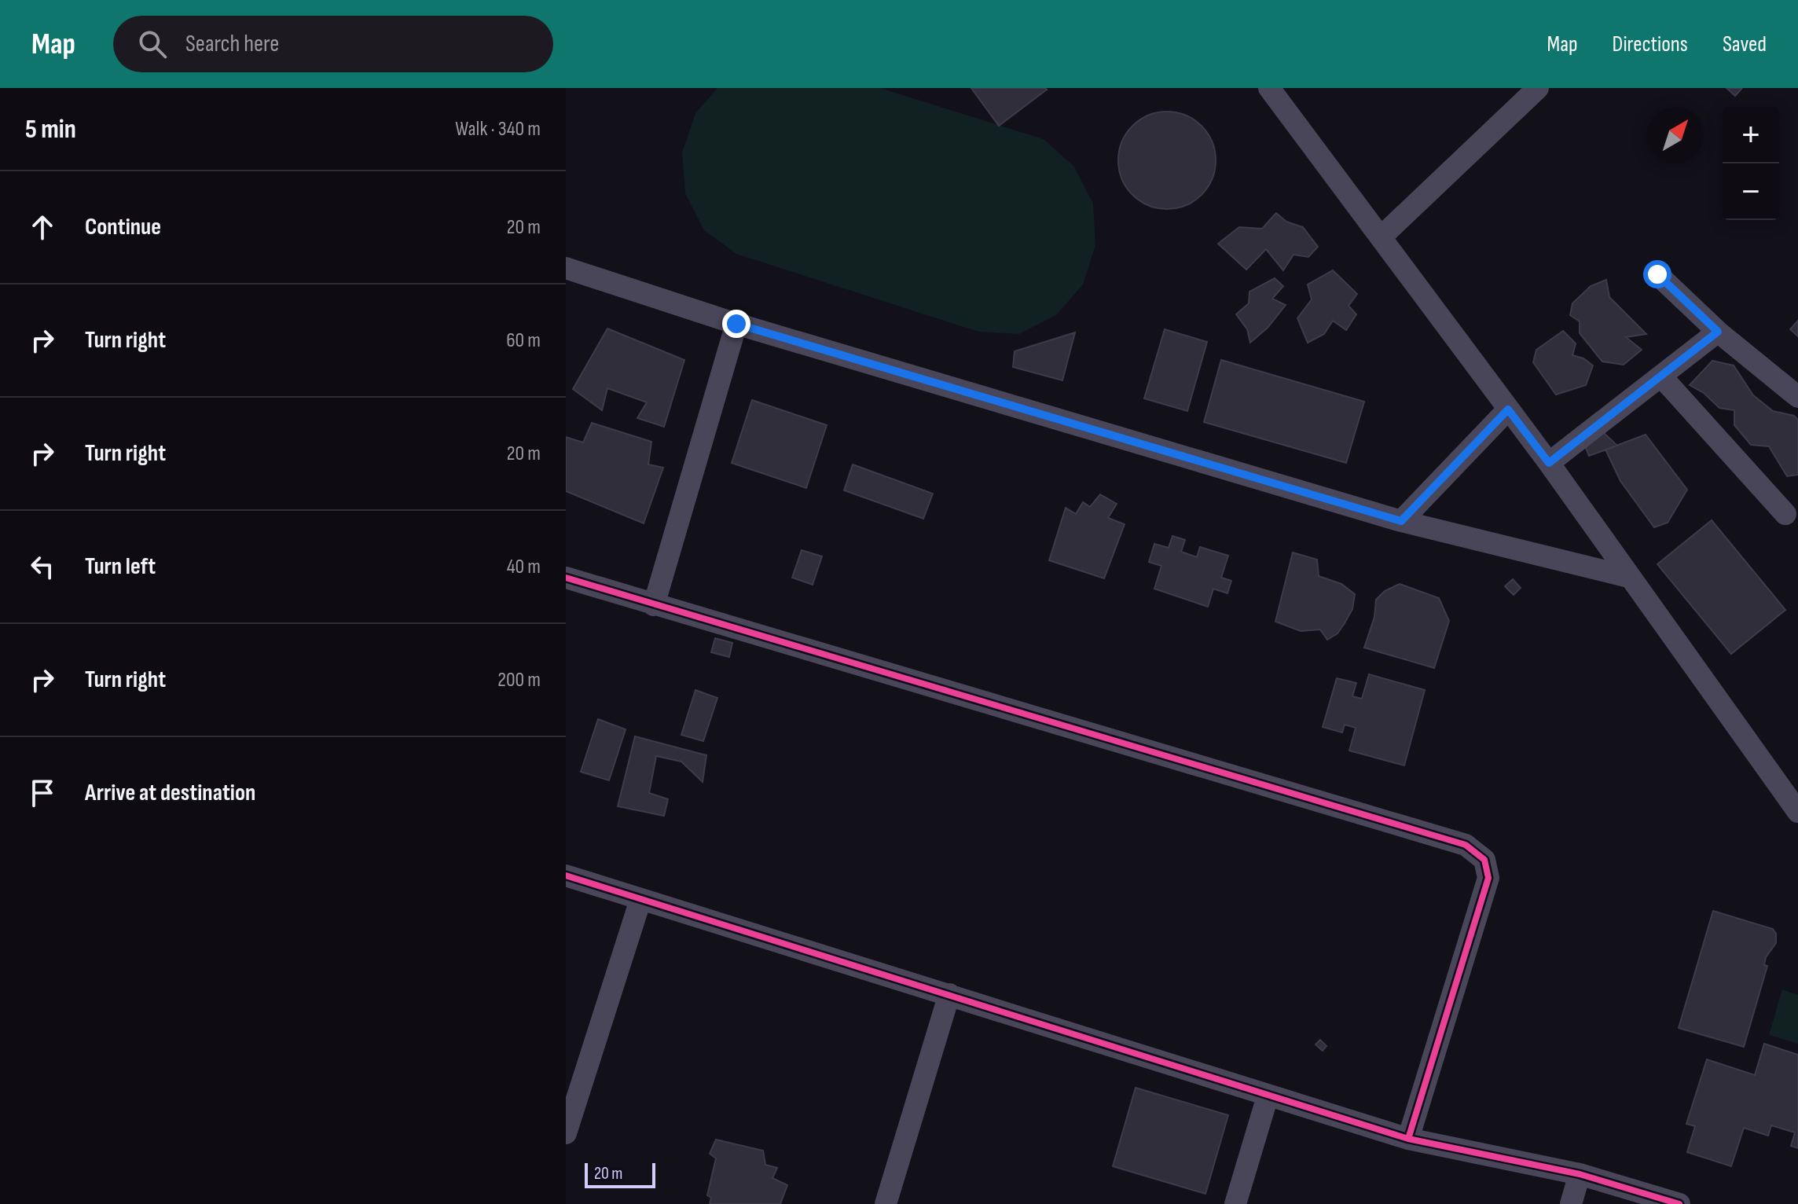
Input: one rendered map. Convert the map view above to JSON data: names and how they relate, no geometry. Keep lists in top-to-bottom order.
{
  "scale_bar": "20 m",
  "north": "top right",
  "page": {
    "header": "Map",
    "search": "Search here",
    "nav": ["Map", "Directions", "Saved"],
    "heading": ["5 min", "Walk · 340 m"],
    "map_buttons": ["+", "−"],
    "list": [
      ["Continue", "20 m"],
      ["Turn right", "60 m"],
      ["Turn right", "20 m"],
      ["Turn left", "40 m"],
      ["Turn right", "200 m"],
      "Arrive at destination"
    ],
    "scale": "20 m"
  }
}
